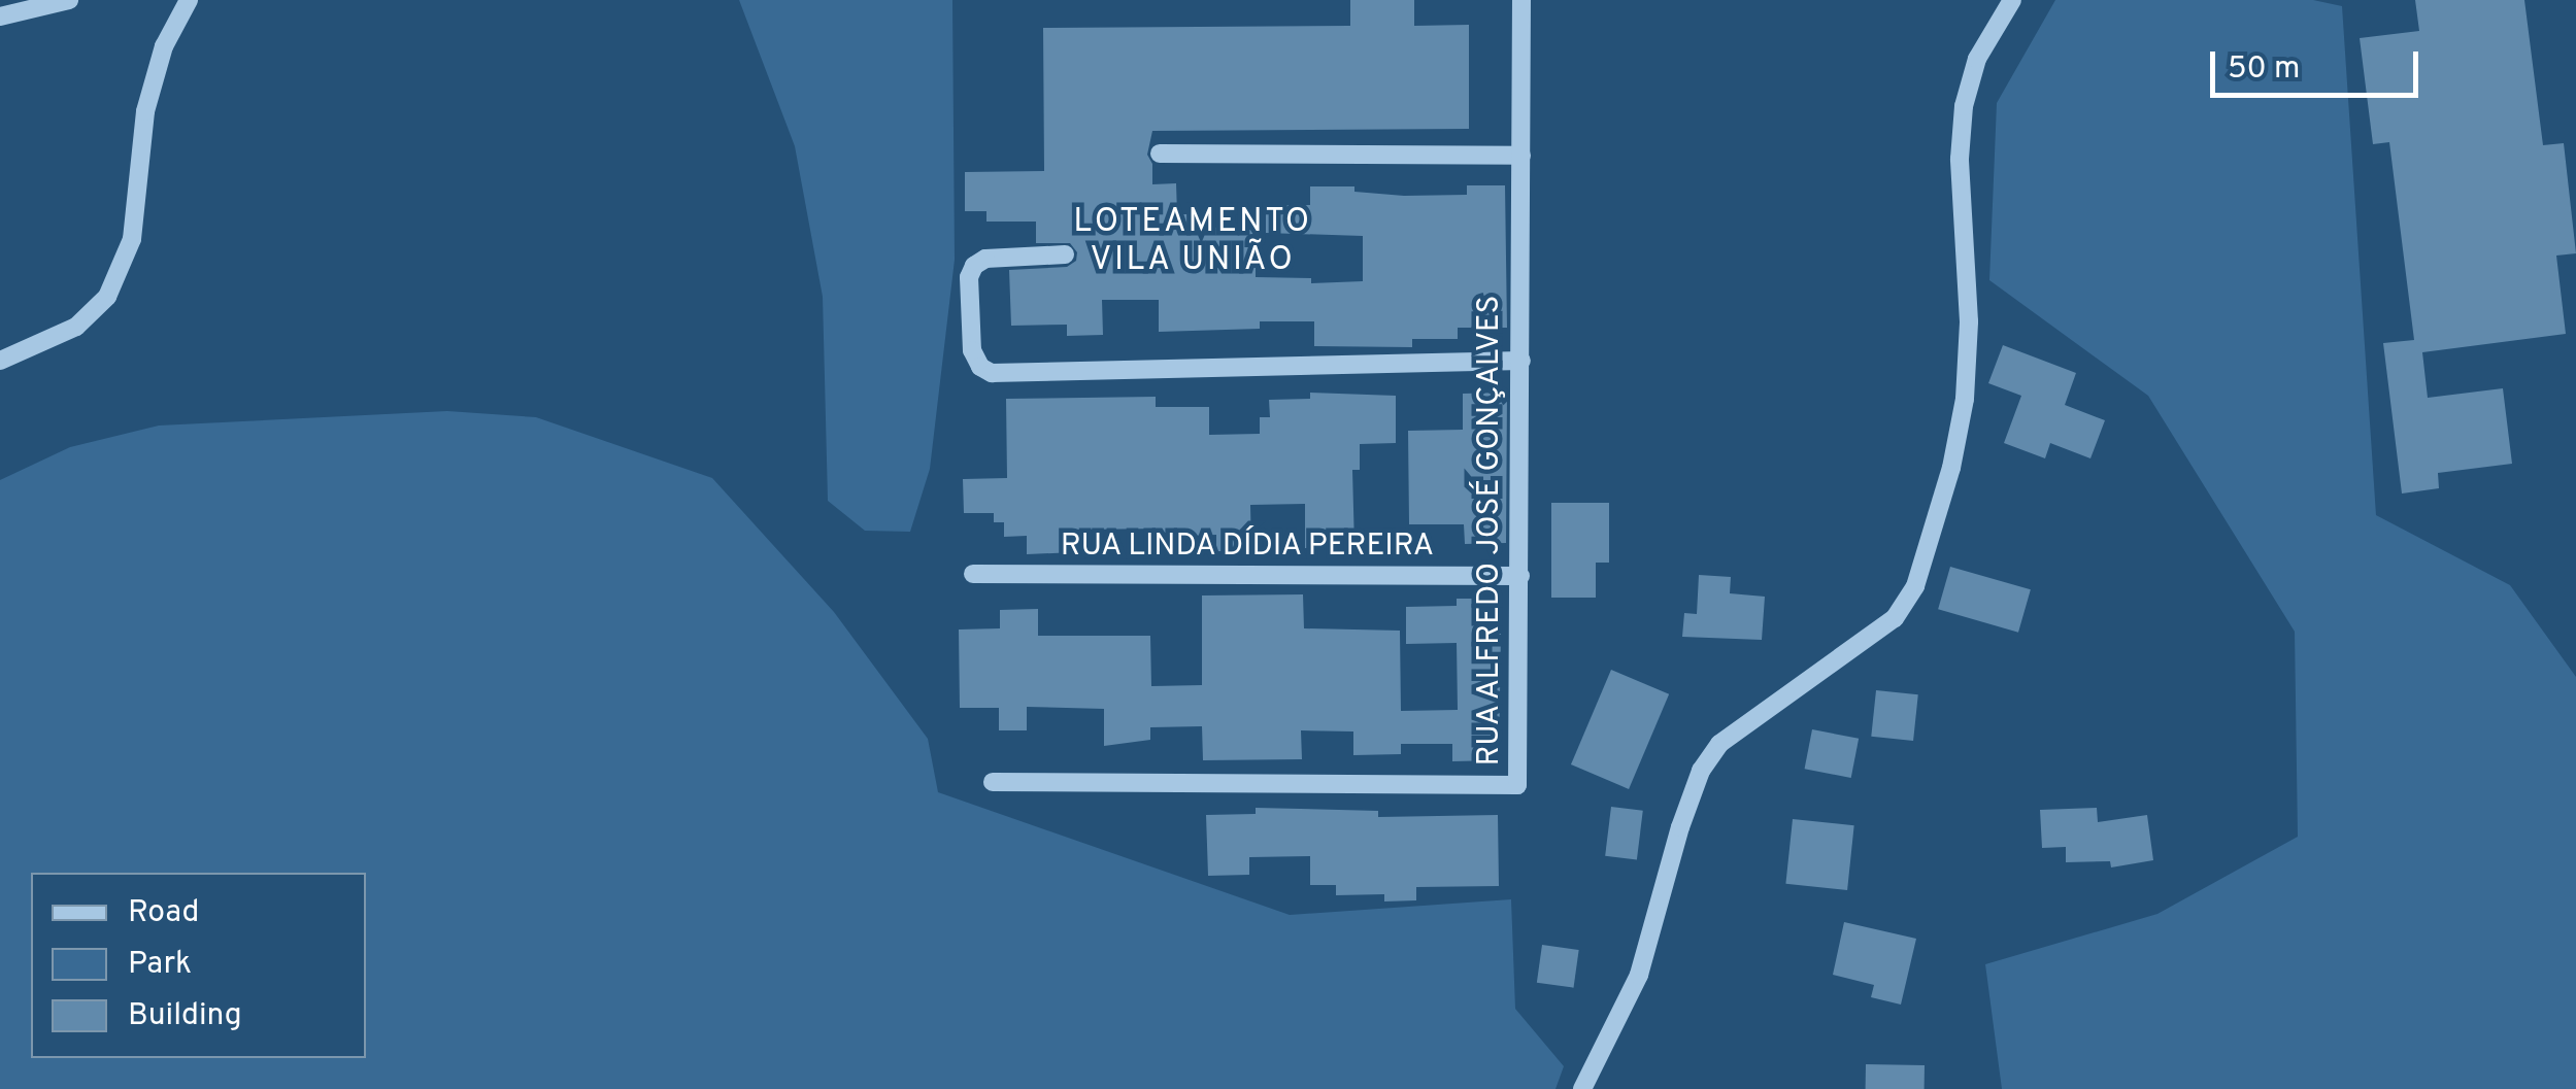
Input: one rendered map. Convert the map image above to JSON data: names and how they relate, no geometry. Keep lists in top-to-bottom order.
{
  "streets": {
    "street": ["RUA ALFREDO JOSÉ GONÇALVES", "RUA LINDA DÍDIA PEREIRA"]
  },
  "crossings": [
    ["RUA ALFREDO JOSÉ GONÇALVES", "RUA LINDA DÍDIA PEREIRA"]
  ],
  "districts": ["LOTEAMENTO VILA UNIÃO"],
  "legend": ["Road", "Park", "Building"],
  "scale_bar": "50 m"
}
